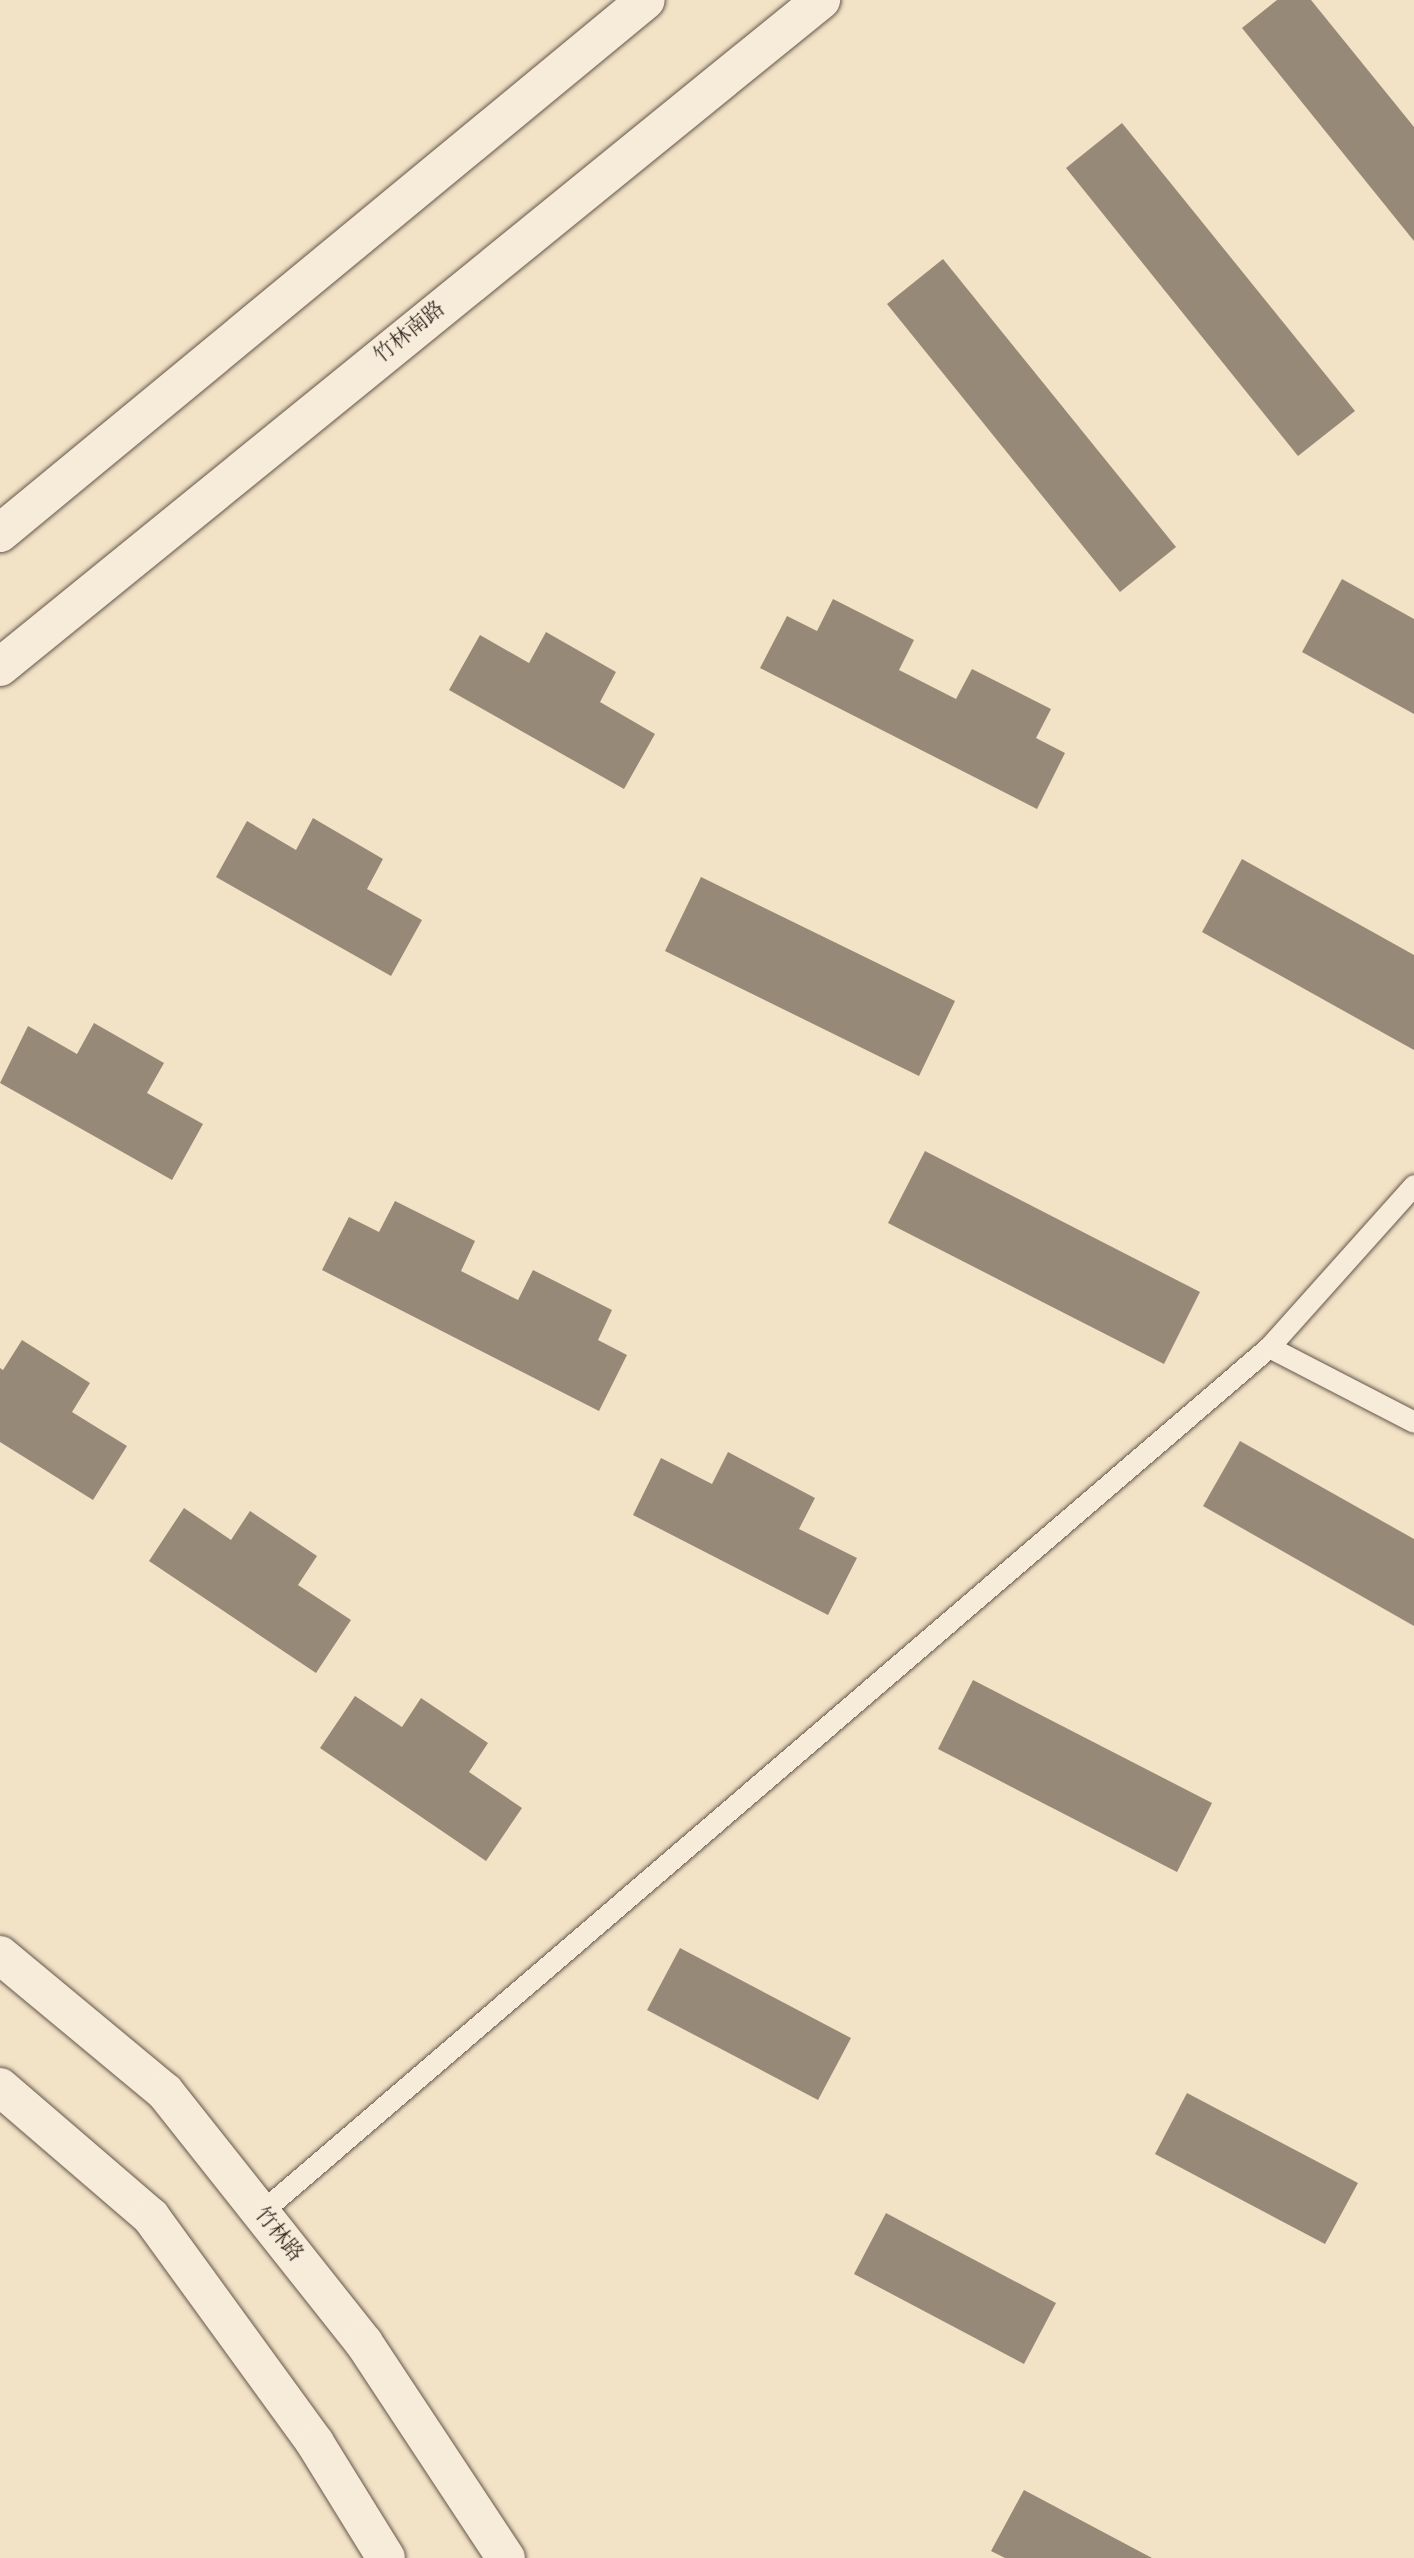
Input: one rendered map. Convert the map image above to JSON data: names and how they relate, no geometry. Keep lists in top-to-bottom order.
{
  "streets": {
    "street": ["竹林南路", "竹林路"]
  }
}
